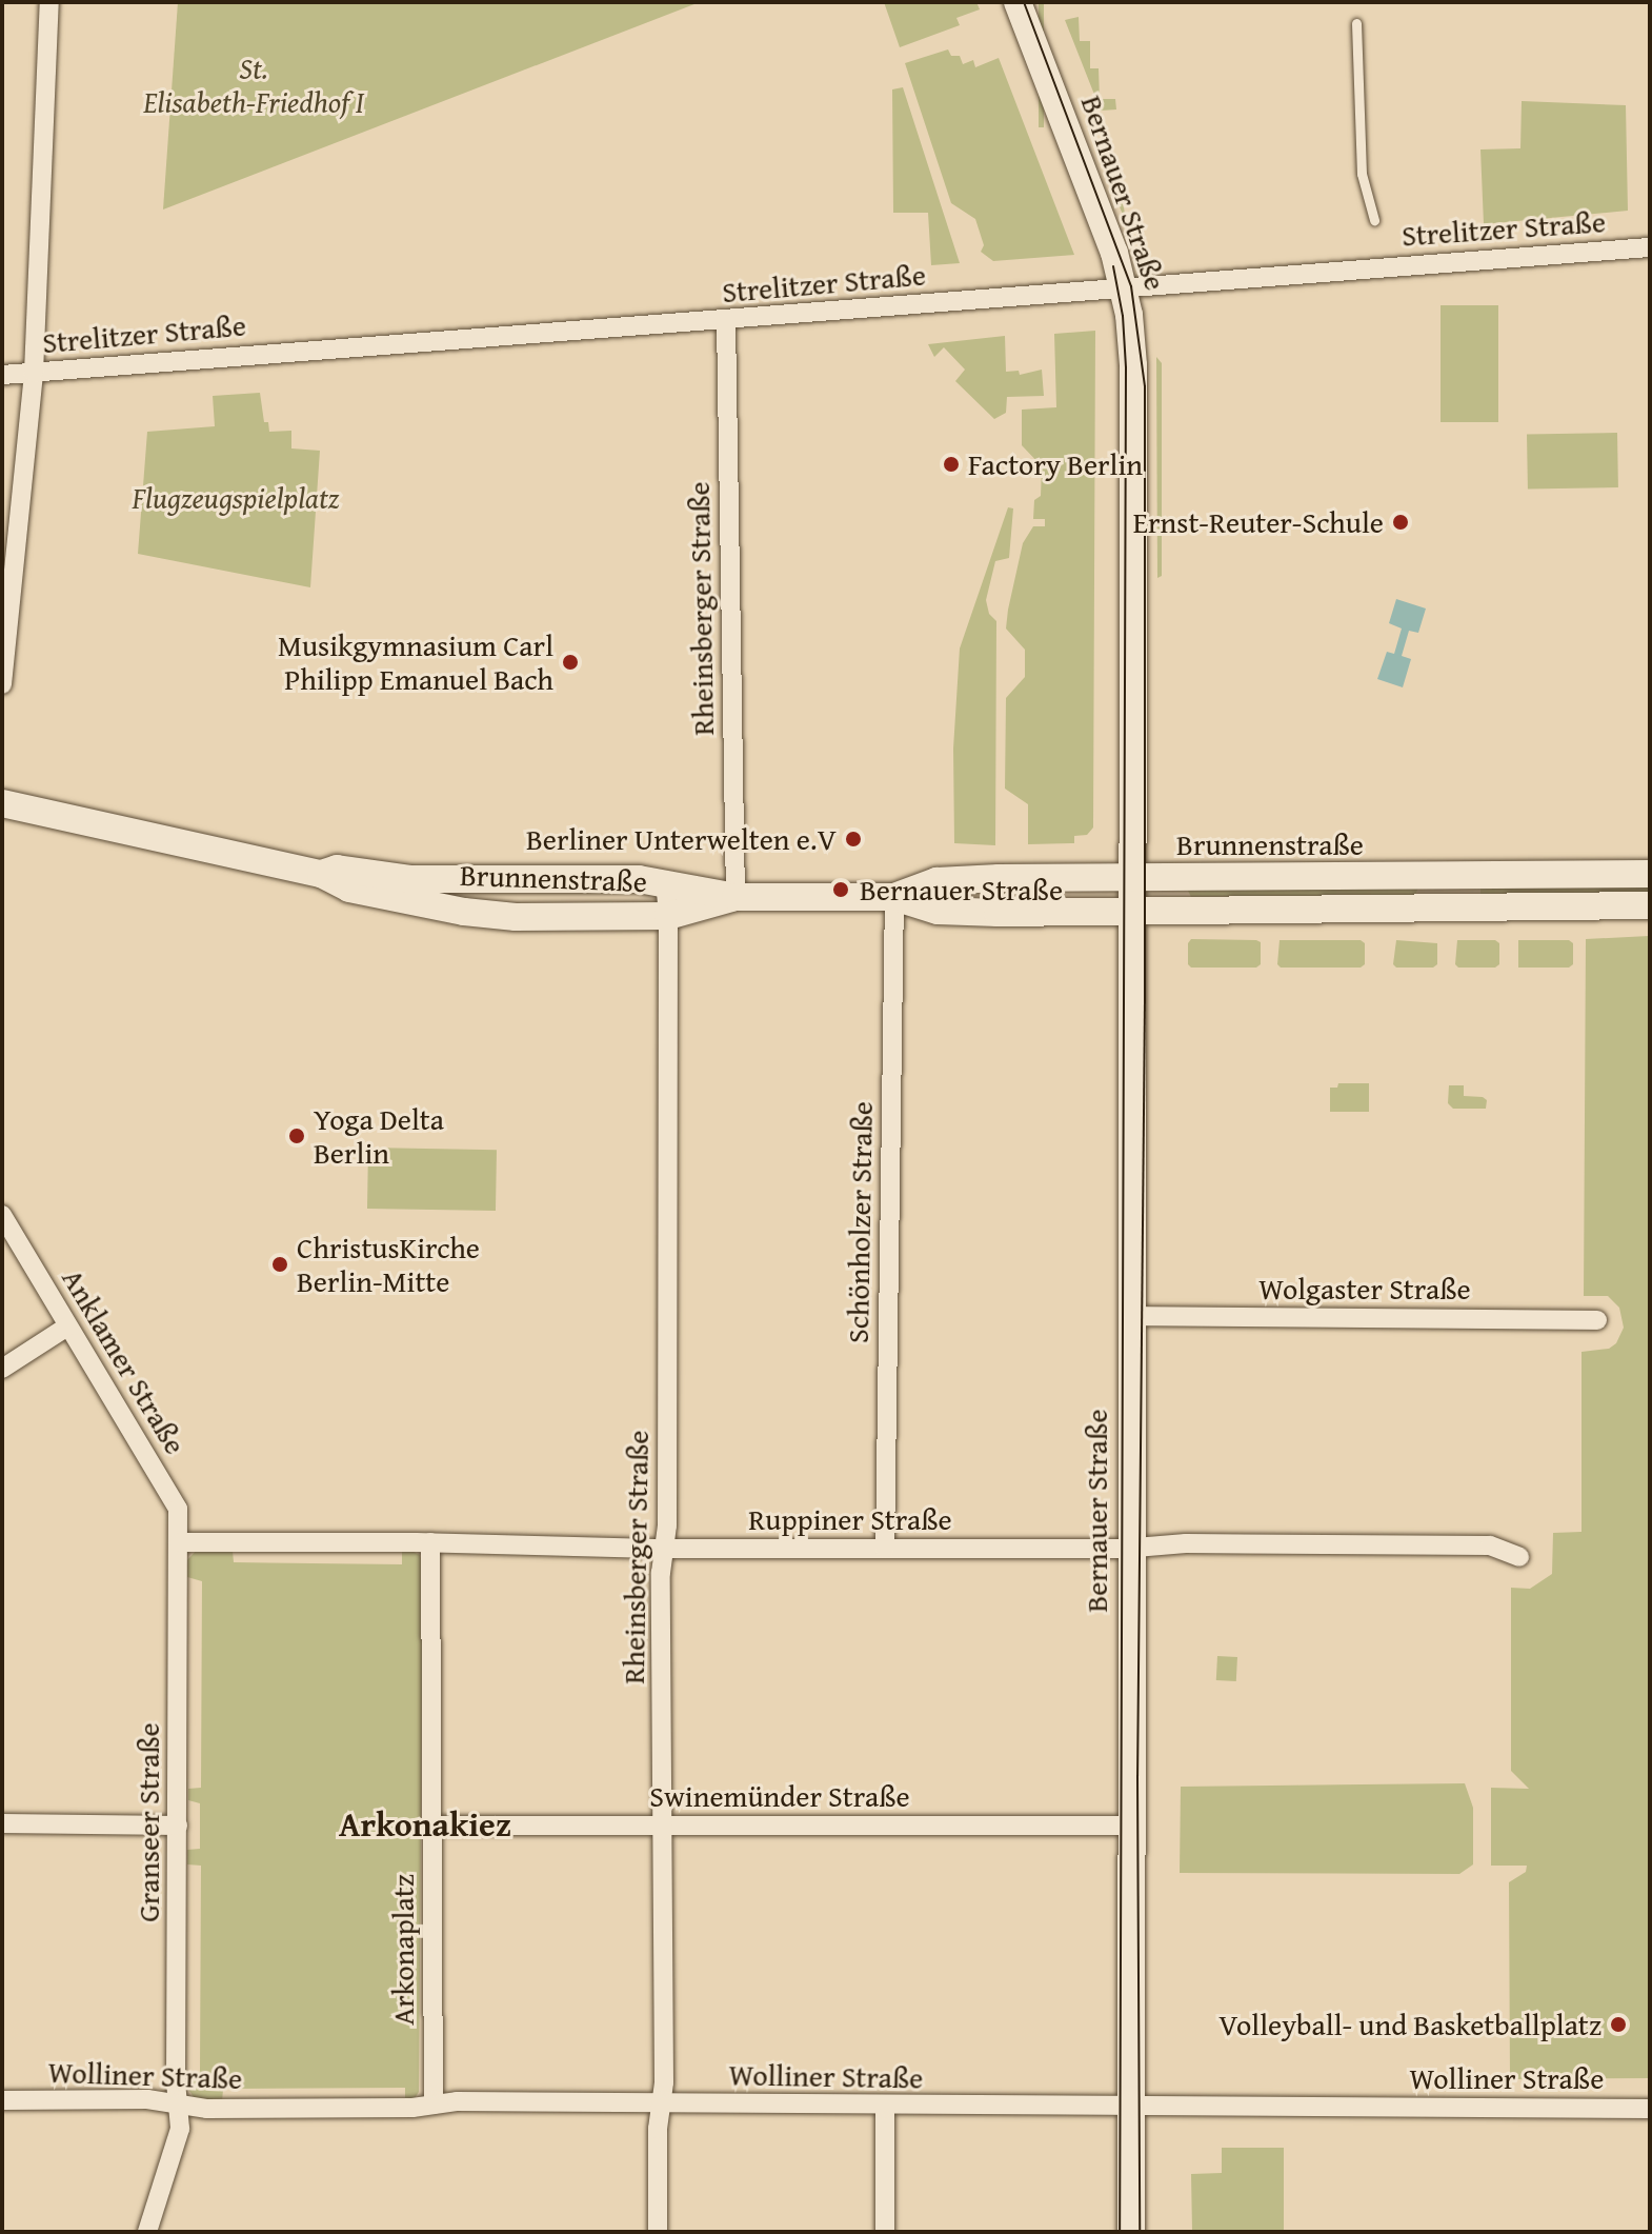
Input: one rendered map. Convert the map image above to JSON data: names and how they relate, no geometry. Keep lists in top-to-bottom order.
{
  "streets": {
    "main road": ["Bernauer Straße", "Brunnenstraße"],
    "street": [
      "Strelitzer Straße",
      "Rheinsberger Straße",
      "Schönholzer Straße",
      "Wolgaster Straße",
      "Anklamer Straße",
      "Ruppiner Straße",
      "Swinemünder Straße",
      "Granseer Straße",
      "Arkonaplatz",
      "Wolliner Straße"
    ]
  },
  "crossings": [
    ["Bernauer Straße", "Strelitzer Straße"],
    ["Bernauer Straße", "Brunnenstraße"],
    ["Bernauer Straße", "Wolgaster Straße"],
    ["Bernauer Straße", "Ruppiner Straße"],
    ["Bernauer Straße", "Swinemünder Straße"],
    ["Bernauer Straße", "Wolliner Straße"],
    ["Strelitzer Straße", "Rheinsberger Straße"],
    ["Rheinsberger Straße", "Brunnenstraße"],
    ["Rheinsberger Straße", "Ruppiner Straße"],
    ["Rheinsberger Straße", "Swinemünder Straße"],
    ["Rheinsberger Straße", "Wolliner Straße"],
    ["Brunnenstraße", "Schönholzer Straße"],
    ["Schönholzer Straße", "Ruppiner Straße"],
    ["Anklamer Straße", "Ruppiner Straße"],
    ["Anklamer Straße", "Granseer Straße"],
    ["Ruppiner Straße", "Granseer Straße"],
    ["Ruppiner Straße", "Arkonaplatz"],
    ["Swinemünder Straße", "Arkonaplatz"],
    ["Granseer Straße", "Wolliner Straße"],
    ["Arkonaplatz", "Wolliner Straße"]
  ],
  "districts": ["Arkonakiez"],
  "parks": ["St. Elisabeth-Friedhof I", "Flugzeugspielplatz"],
  "places": [
    "Factory Berlin",
    "Ernst-Reuter-Schule",
    "Musikgymnasium Carl Philipp Emanuel Bach",
    "Berliner Unterwelten e.V",
    "Bernauer Straße",
    "Yoga Delta Berlin",
    "ChristusKirche Berlin-Mitte",
    "Volleyball- und Basketballplatz"
  ]
}
